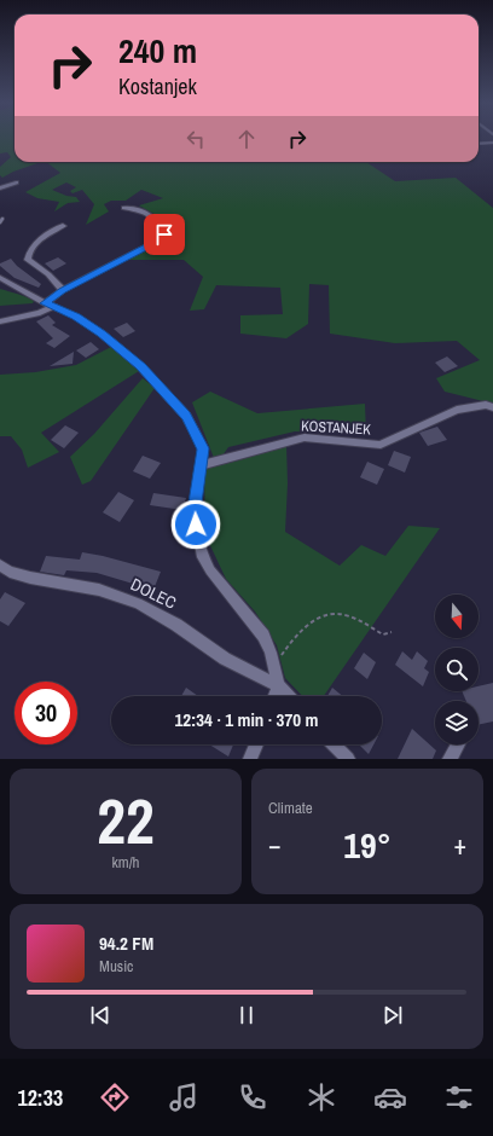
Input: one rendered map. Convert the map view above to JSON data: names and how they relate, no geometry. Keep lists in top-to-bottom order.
{
  "streets": {
    "street": ["KOSTANJEK", "DOLEC"]
  },
  "north": "bottom",
  "page": {
    "turn": ["240 m", "Kostanjek"],
    "limit": "30",
    "trip": "12:34 · 1 min · 370 m",
    "tile": [
      ["22", "km/h"],
      "Climate"
    ],
    "heat": ["−", "19°", "+"],
    "song": ["94.2 FM", "Music"],
    "tabs": "12:33"
  }
}
